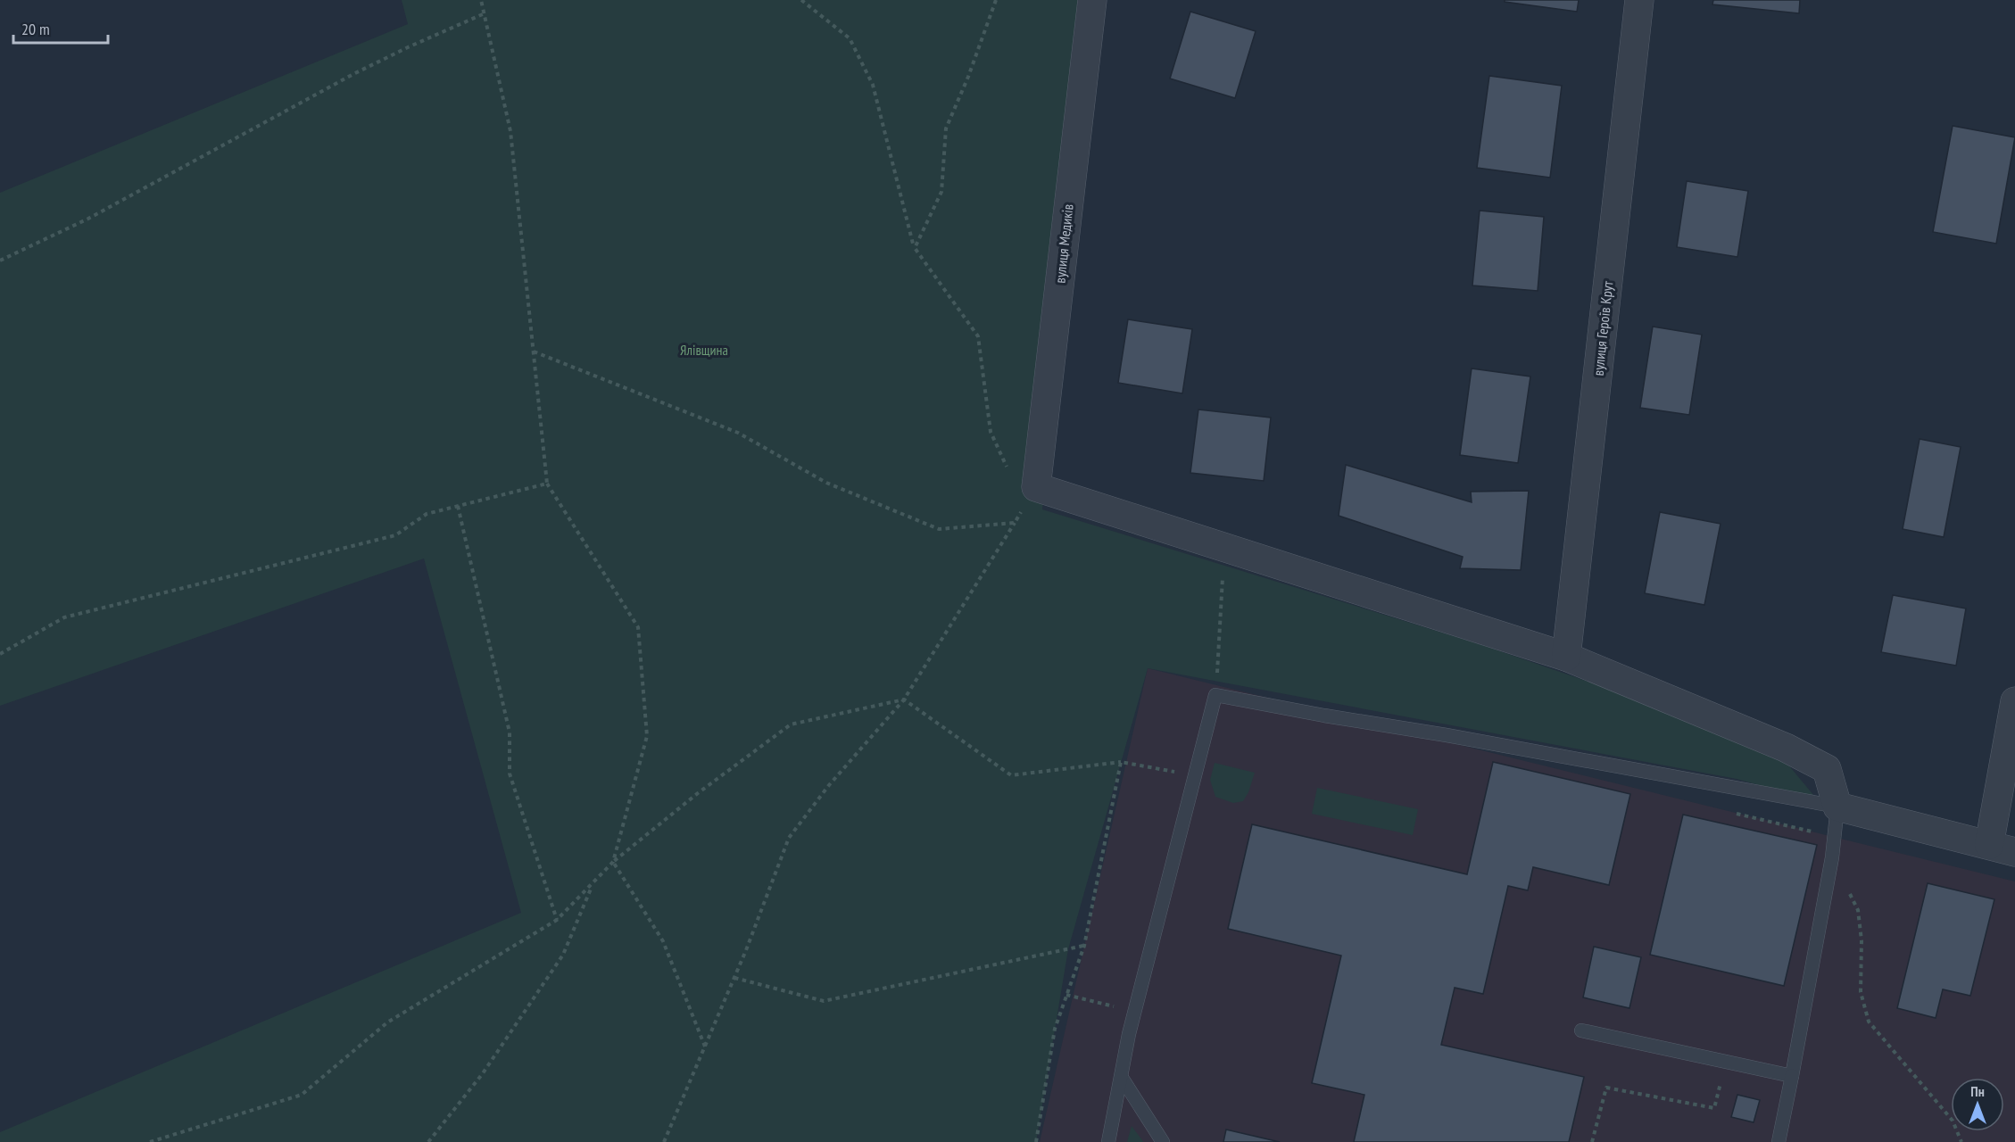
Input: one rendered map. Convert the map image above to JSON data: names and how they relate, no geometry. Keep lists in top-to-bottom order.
{
  "streets": {
    "street": ["вулиця Медиків", "вулиця Героїв Крут"]
  },
  "parks": ["Ялівщина"],
  "scale_bar": "20 m",
  "north": "top"
}
